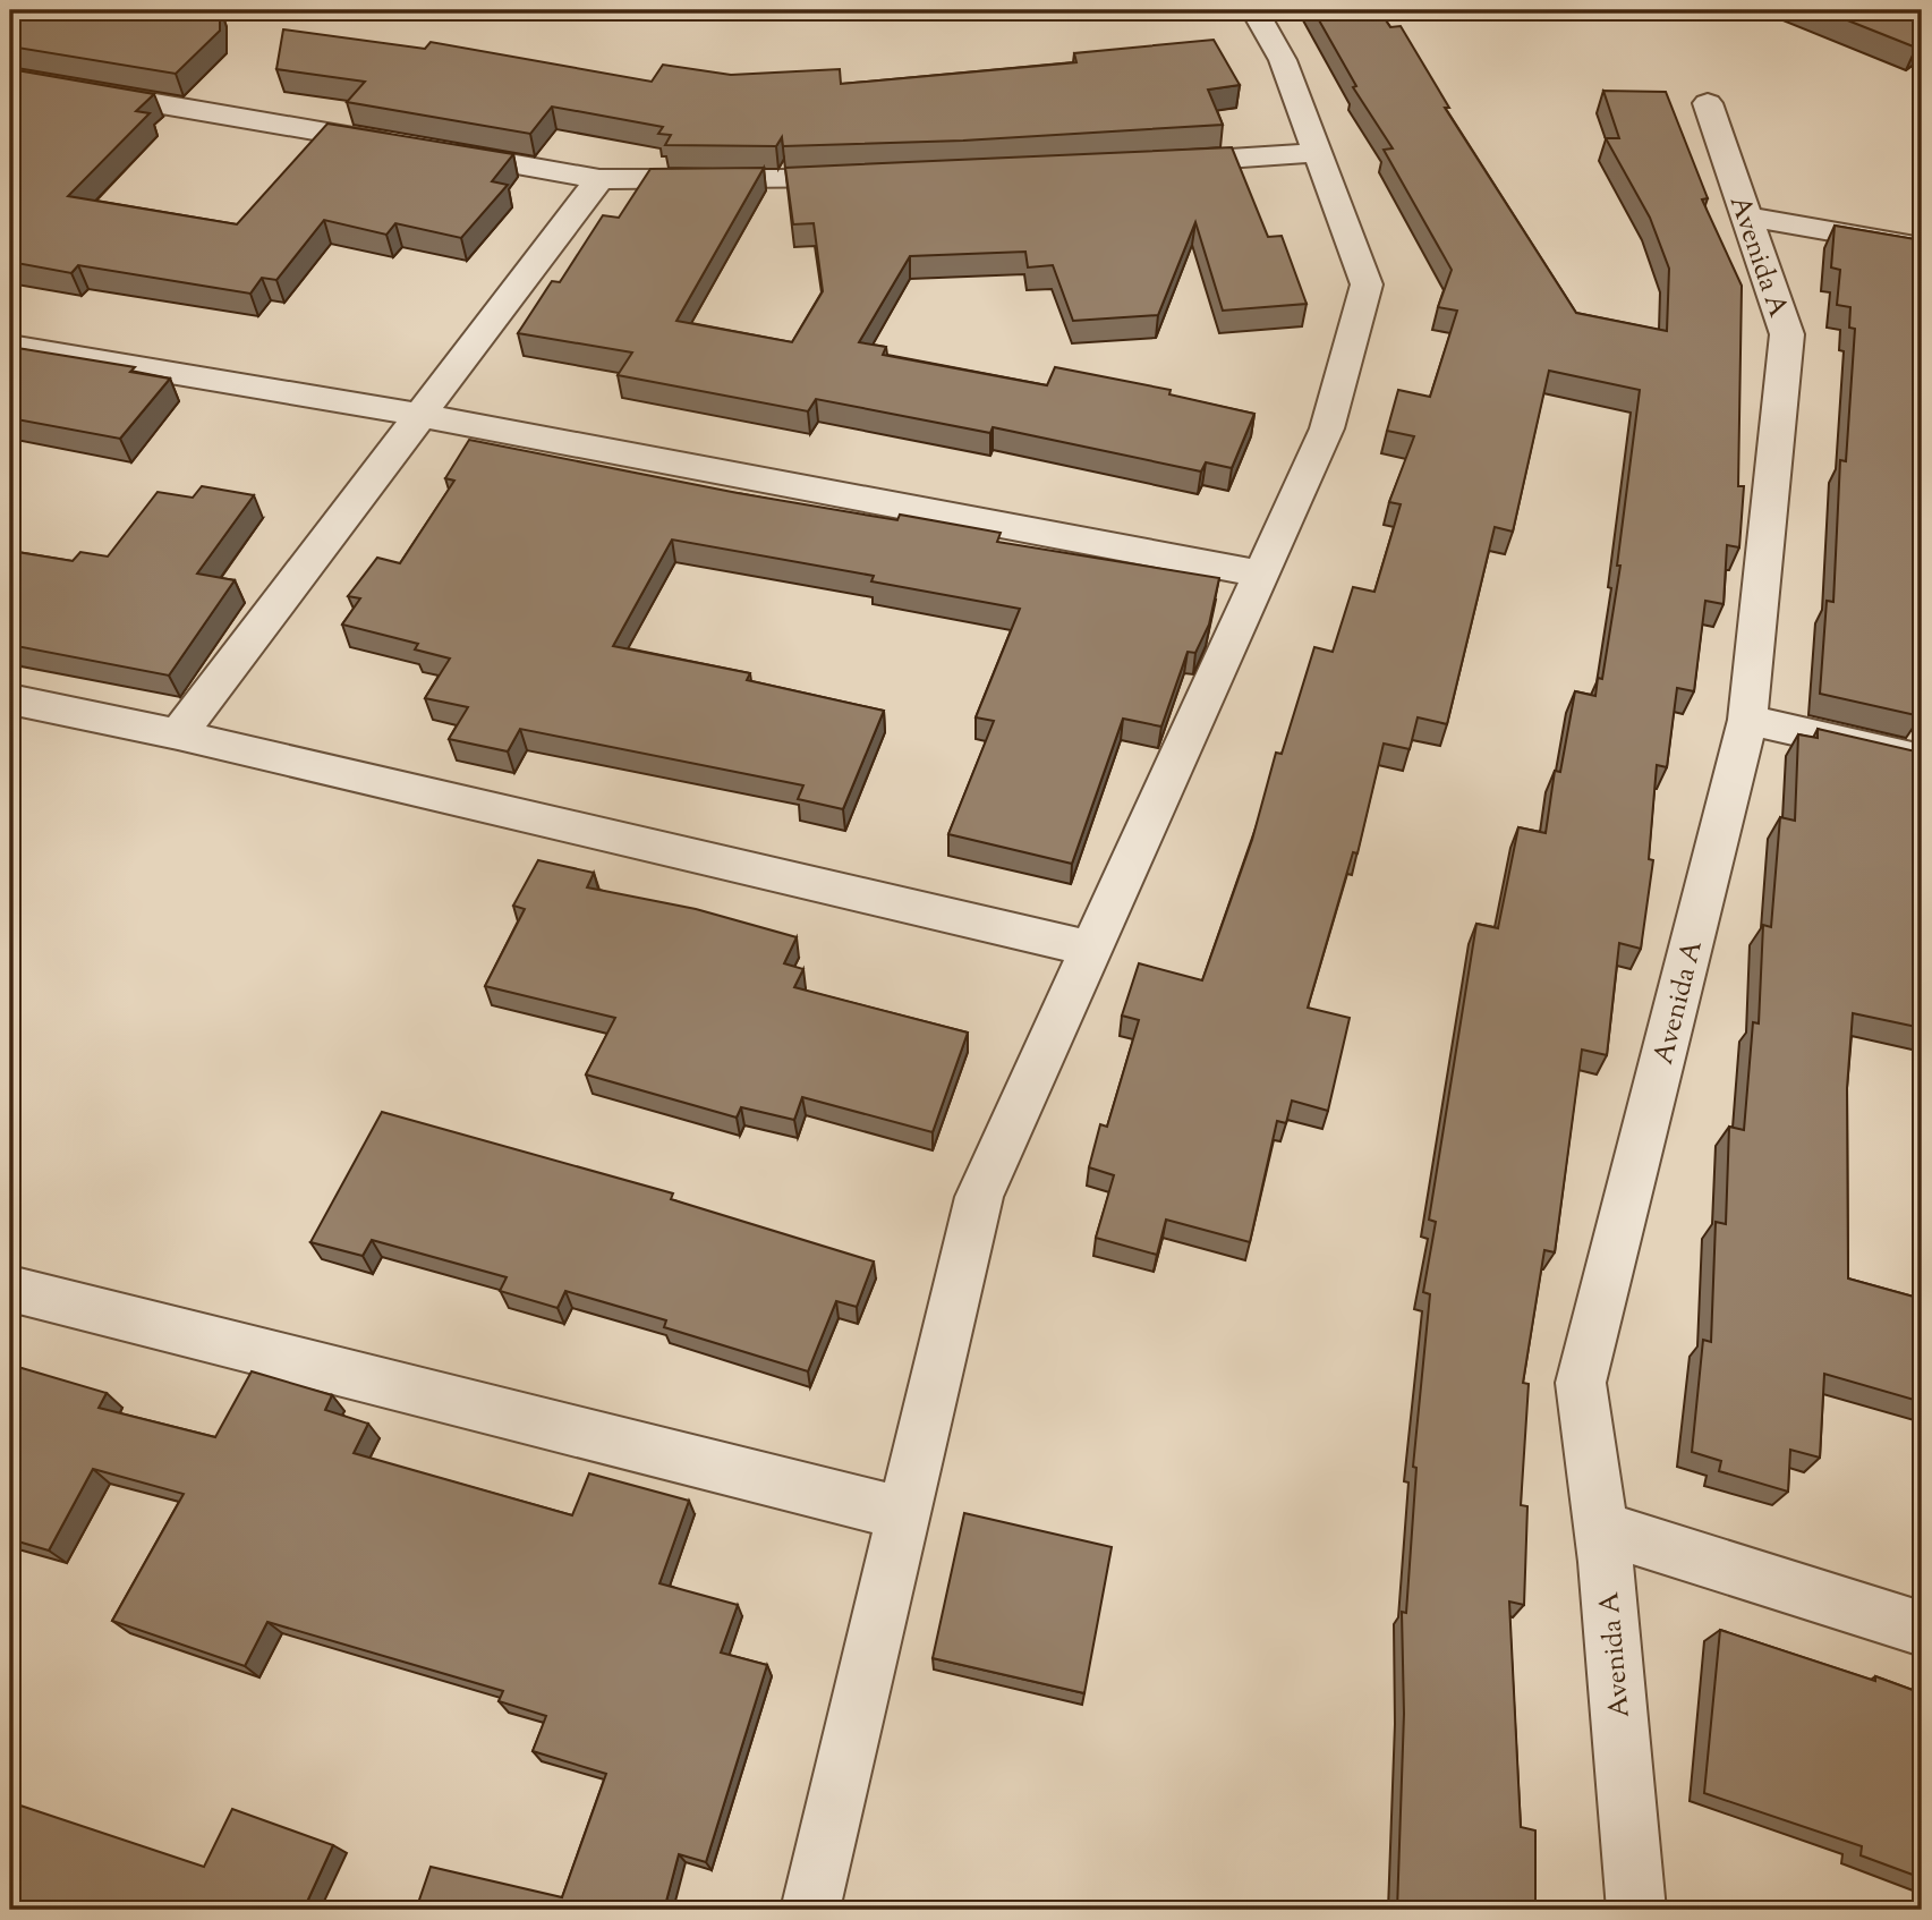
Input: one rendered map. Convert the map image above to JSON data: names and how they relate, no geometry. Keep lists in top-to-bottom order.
{
  "streets": {
    "street": ["Avenida A"]
  }
}
